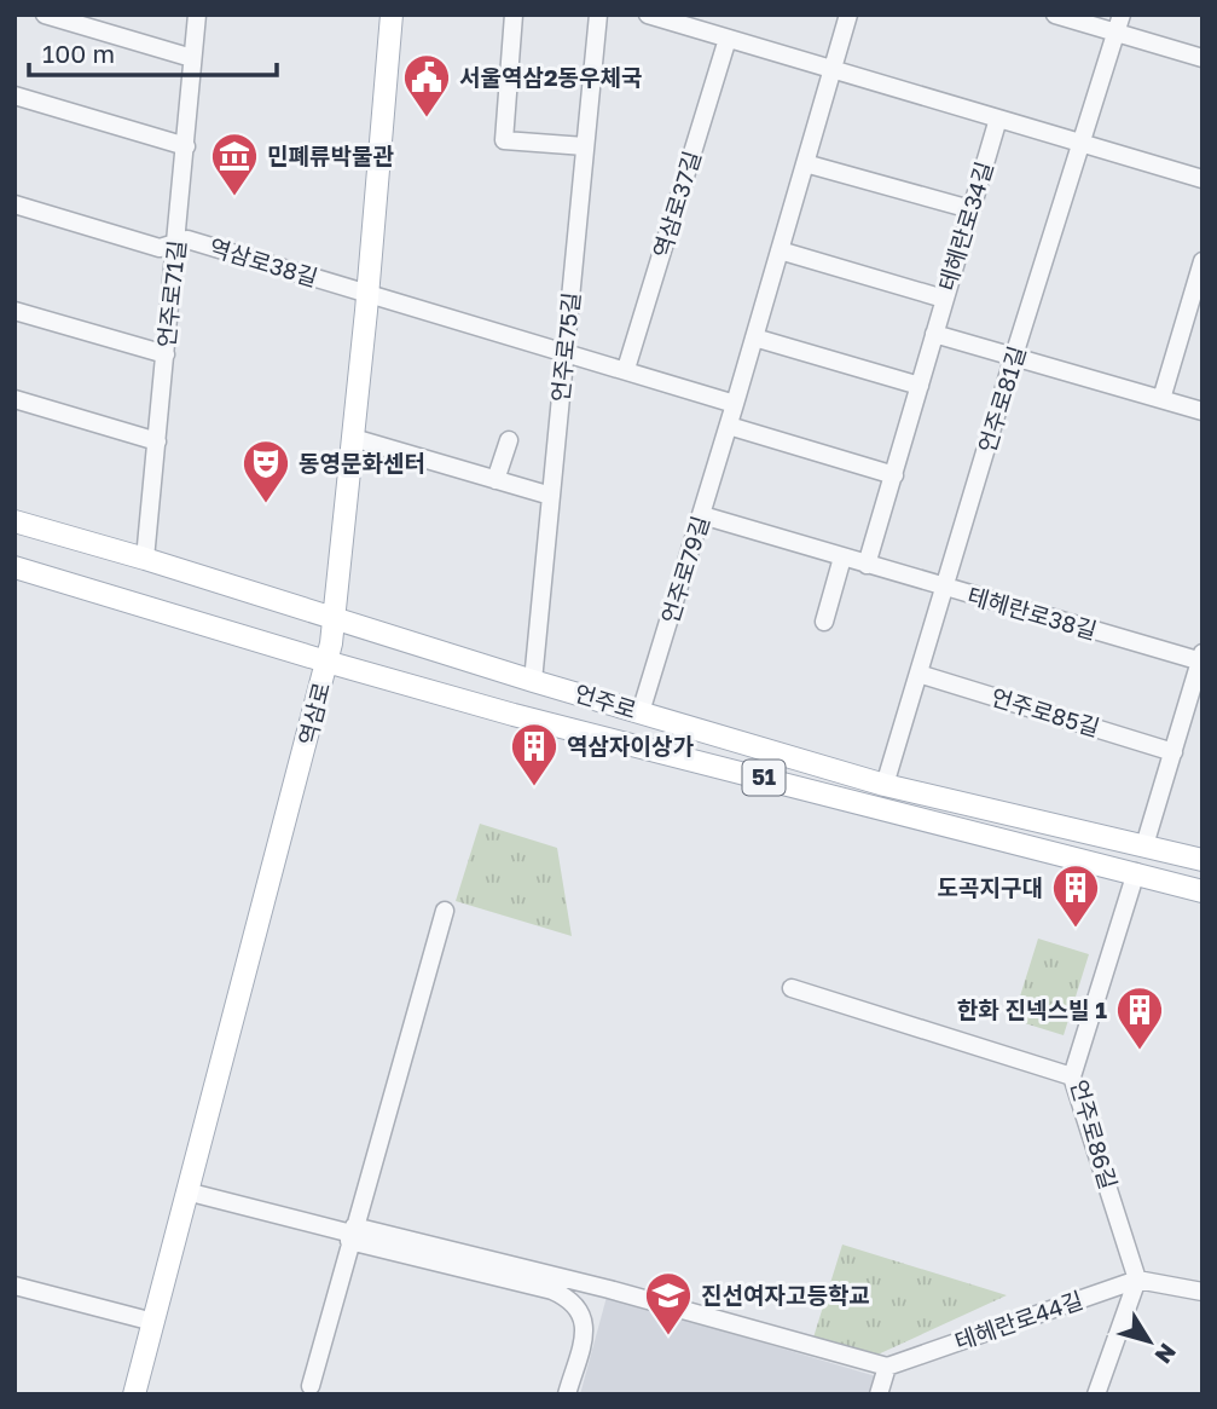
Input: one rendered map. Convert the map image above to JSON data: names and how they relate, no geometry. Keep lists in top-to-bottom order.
{
  "streets": {
    "main road": ["언주로", "역삼로", "51"],
    "street": [
      "역삼로37길",
      "테헤란로34길",
      "역삼로38길",
      "언주로71길",
      "언주로75길",
      "언주로81길",
      "언주로79길",
      "테헤란로38길",
      "언주로85길",
      "언주로86길",
      "테헤란로44길"
    ]
  },
  "crossings": [
    ["역삼로38길", "언주로71길"],
    ["역삼로38길", "역삼로"],
    ["언주로71길", "언주로"],
    ["언주로75길", "언주로"],
    ["언주로81길", "테헤란로38길"],
    ["언주로81길", "언주로"],
    ["언주로81길", "언주로85길"],
    ["언주로79길", "테헤란로38길"],
    ["언주로79길", "언주로"],
    ["언주로", "역삼로"],
    ["언주로", "언주로86길"],
    ["언주로86길", "테헤란로44길"]
  ],
  "places": {
    "public building": ["서울역삼2동우체국"],
    "museum": ["민폐류박물관"],
    "theatre": ["동영문화센터"],
    "building": ["역삼자이상가", "도곡지구대", "한화 진넥스빌 1"],
    "school or university": ["진선여자고등학교"]
  },
  "scale_bar": "100 m",
  "north": "bottom right"
}
